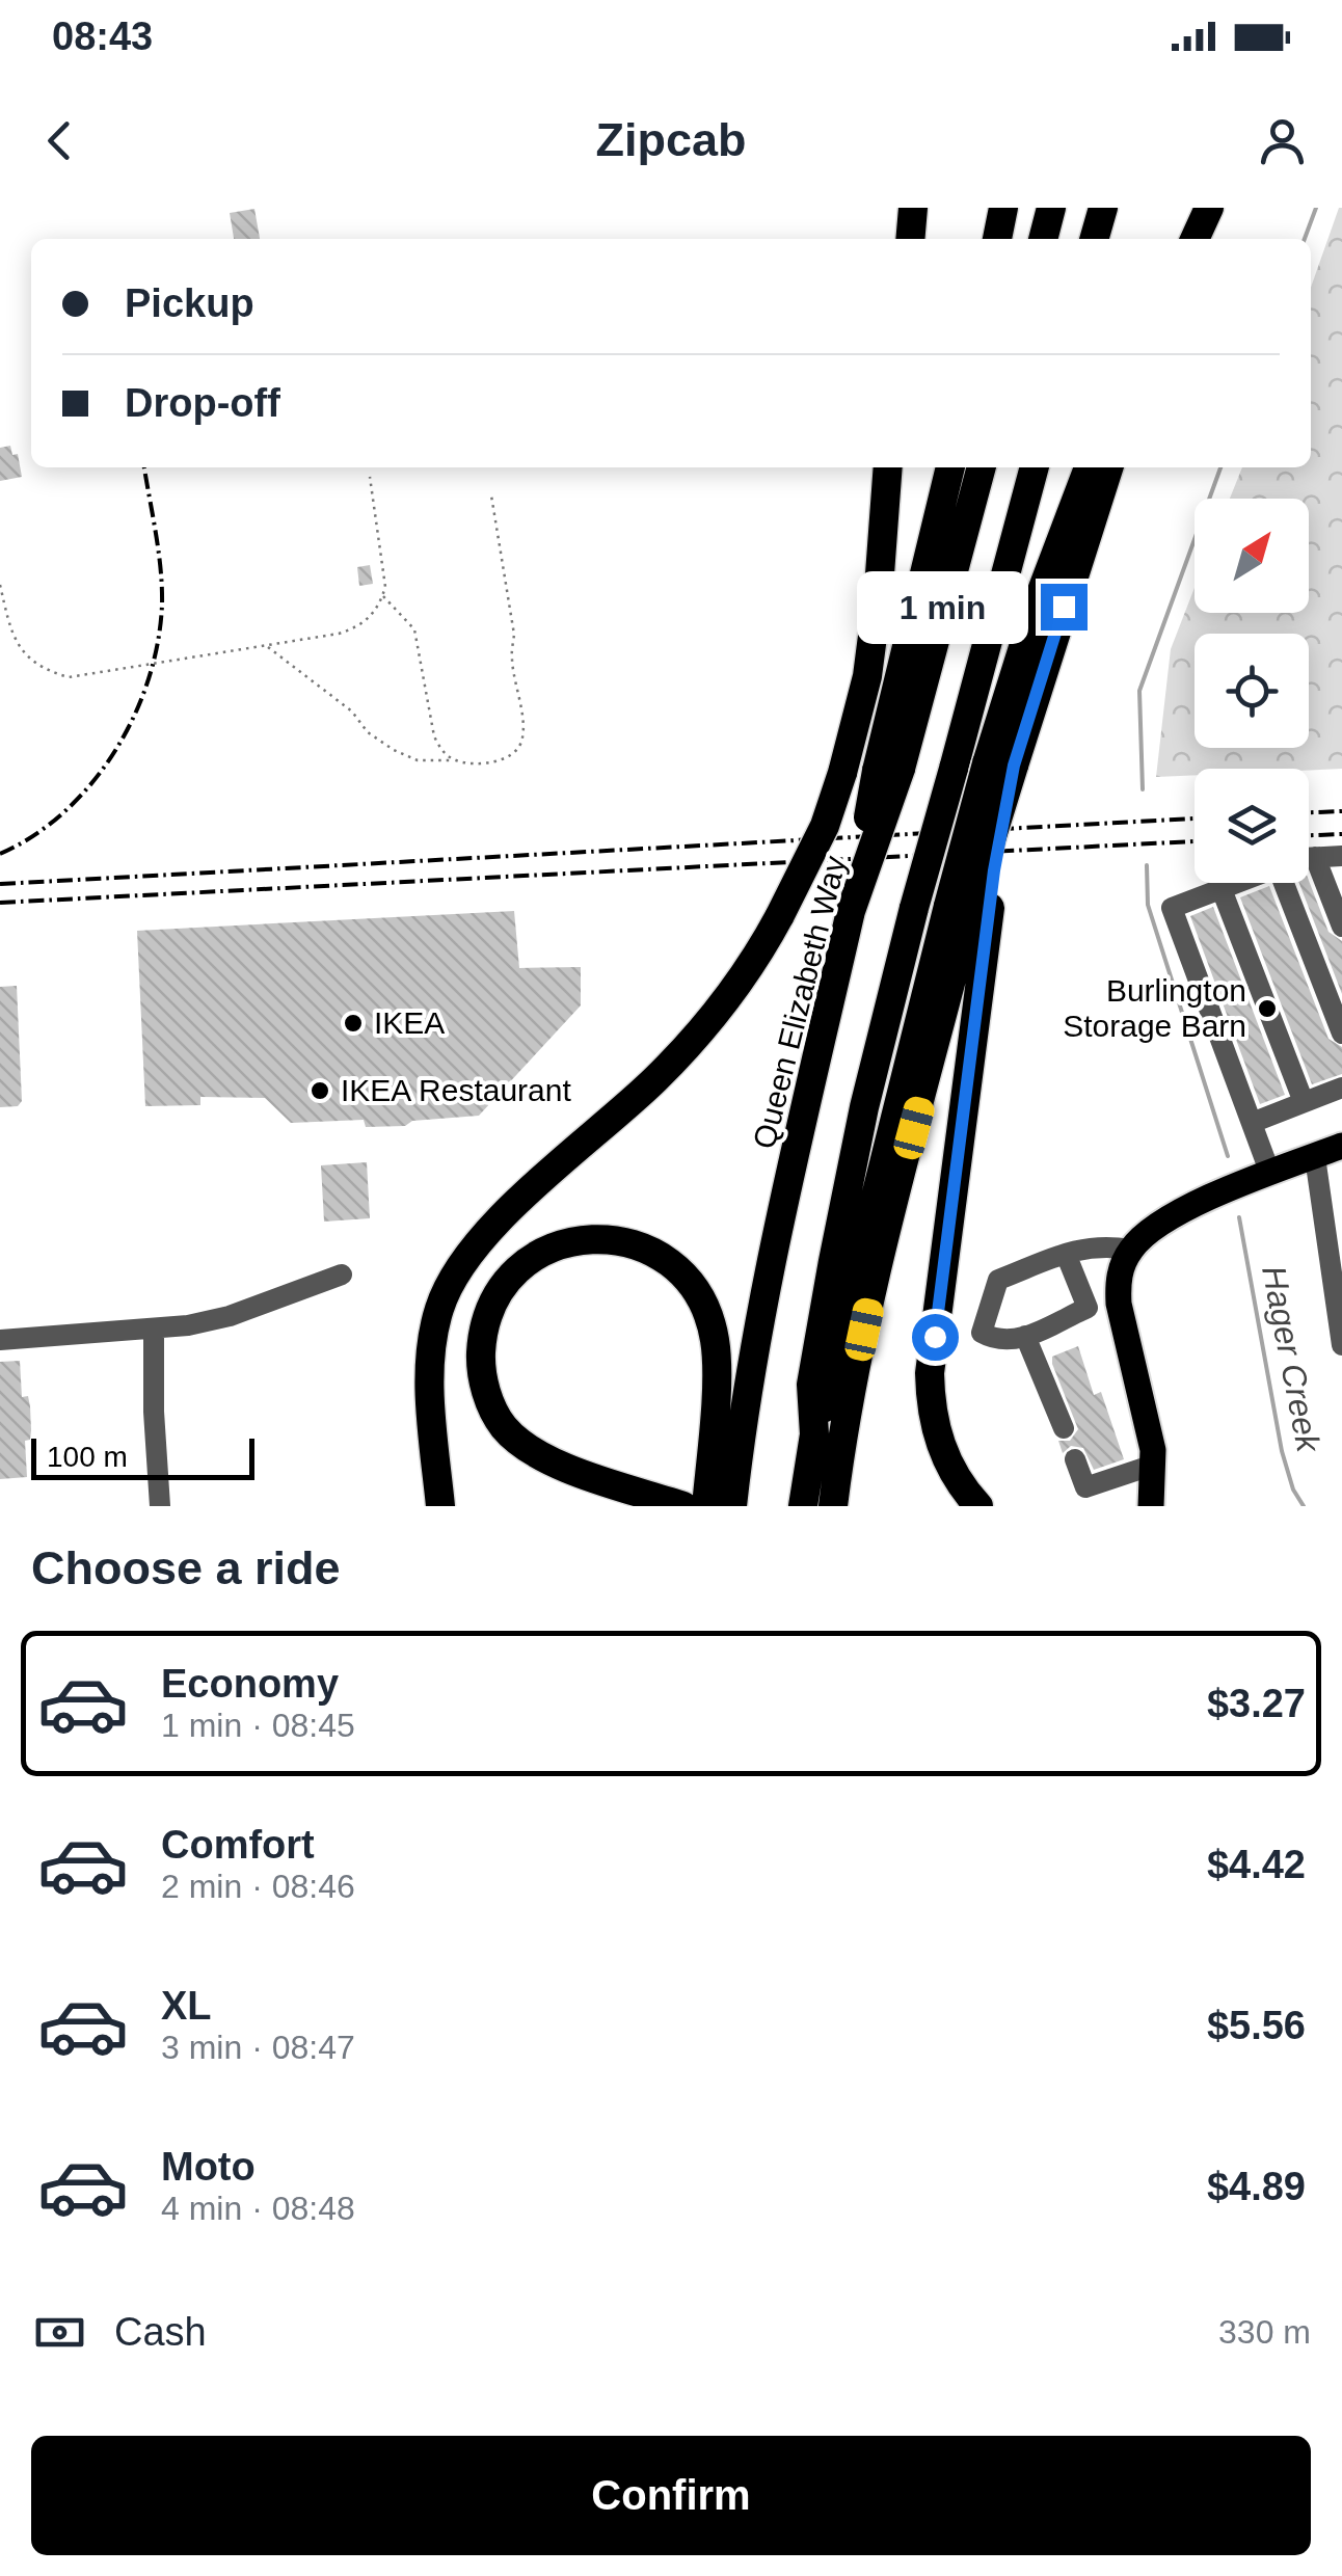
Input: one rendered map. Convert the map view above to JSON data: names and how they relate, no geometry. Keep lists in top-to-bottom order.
{
  "streets": {
    "highway": ["Queen Elizabeth Way"]
  },
  "water": ["Hager Creek"],
  "places": ["Burlington Storage Barn", "IKEA", "IKEA Restaurant"],
  "scale_bar": "100 m",
  "north": "top right",
  "page": {
    "status": "08:43",
    "header": "Zipcab",
    "banner": ["Pickup", "Drop-off"],
    "bubble": "1 min",
    "scale": "100 m",
    "heading": "Choose a ride",
    "list": [
      {
        "name": "Economy",
        "note": "1 min · 08:45",
        "value": "$3.27"
      },
      {
        "name": "Comfort",
        "note": "2 min · 08:46",
        "value": "$4.42"
      },
      {
        "name": "XL",
        "note": "3 min · 08:47",
        "value": "$5.56"
      },
      {
        "name": "Moto",
        "note": "4 min · 08:48",
        "value": "$4.89"
      }
    ],
    "pay": ["Cash", "330 m"],
    "buttons": "Confirm"
  }
}
